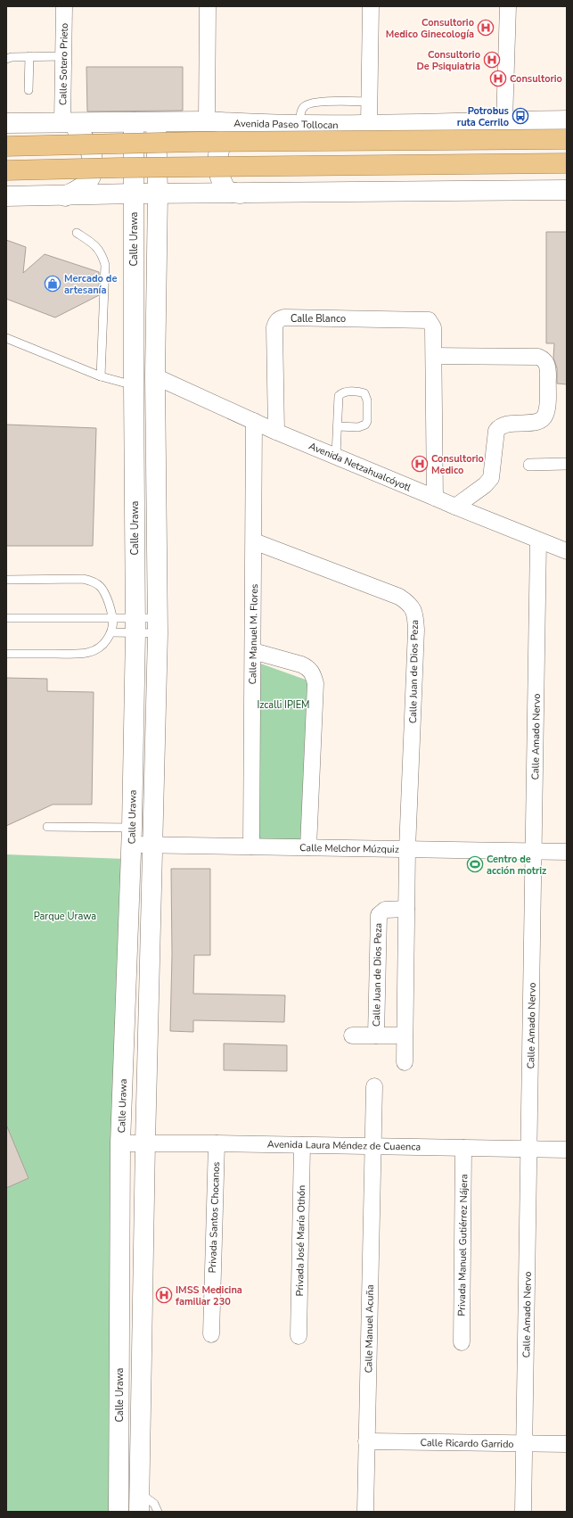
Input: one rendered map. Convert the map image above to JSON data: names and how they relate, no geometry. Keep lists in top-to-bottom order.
{
  "streets": {
    "highway": ["Avenida Paseo Tollocan"],
    "main road": ["Calle Urawa"],
    "street": [
      "Calle Sotero Prieto",
      "Calle Blanco",
      "Avenida Netzahualcóyotl",
      "Calle Manuel M. Flores",
      "Calle Juan de Dios Peza",
      "Calle Amado Nervo",
      "Calle Melchor Múzquiz",
      "Avenida Laura Méndez de Cuaenca",
      "Privada Santos Chocanos",
      "Privada José María Othón",
      "Privada Manuel Gutiérrez Nájera",
      "Calle Manuel Acuña",
      "Calle Ricardo Garrido"
    ]
  },
  "crossings": [
    ["Calle Sotero Prieto", "Avenida Paseo Tollocan"],
    ["Avenida Paseo Tollocan", "Calle Urawa"],
    ["Calle Urawa", "Calle Melchor Múzquiz"],
    ["Calle Urawa", "Avenida Laura Méndez de Cuaenca"],
    ["Calle Blanco", "Avenida Netzahualcóyotl"],
    ["Avenida Netzahualcóyotl", "Calle Manuel M. Flores"],
    ["Avenida Netzahualcóyotl", "Calle Amado Nervo"],
    ["Calle Manuel M. Flores", "Calle Juan de Dios Peza"],
    ["Calle Manuel M. Flores", "Calle Melchor Múzquiz"],
    ["Calle Juan de Dios Peza", "Calle Melchor Múzquiz"],
    ["Calle Amado Nervo", "Calle Melchor Múzquiz"],
    ["Calle Amado Nervo", "Avenida Laura Méndez de Cuaenca"],
    ["Calle Amado Nervo", "Calle Ricardo Garrido"],
    ["Avenida Laura Méndez de Cuaenca", "Privada Santos Chocanos"],
    ["Avenida Laura Méndez de Cuaenca", "Privada José María Othón"],
    ["Avenida Laura Méndez de Cuaenca", "Privada Manuel Gutiérrez Nájera"],
    ["Avenida Laura Méndez de Cuaenca", "Calle Manuel Acuña"],
    ["Calle Manuel Acuña", "Calle Ricardo Garrido"]
  ],
  "parks": ["Izcalli IPIEM", "Parque Urawa"],
  "places": {
    "hospital": [
      "Consultorio Medico Ginecología",
      "Consultorio De Psiquiatria",
      "Consultorio",
      "Consultorio Medico",
      "IMSS Medicina familiar 230"
    ],
    "bus stop": ["Potrobus ruta Cerrilo"],
    "shop": ["Mercado de artesanía"],
    "sports": ["Centro de acción motriz"]
  }
}
